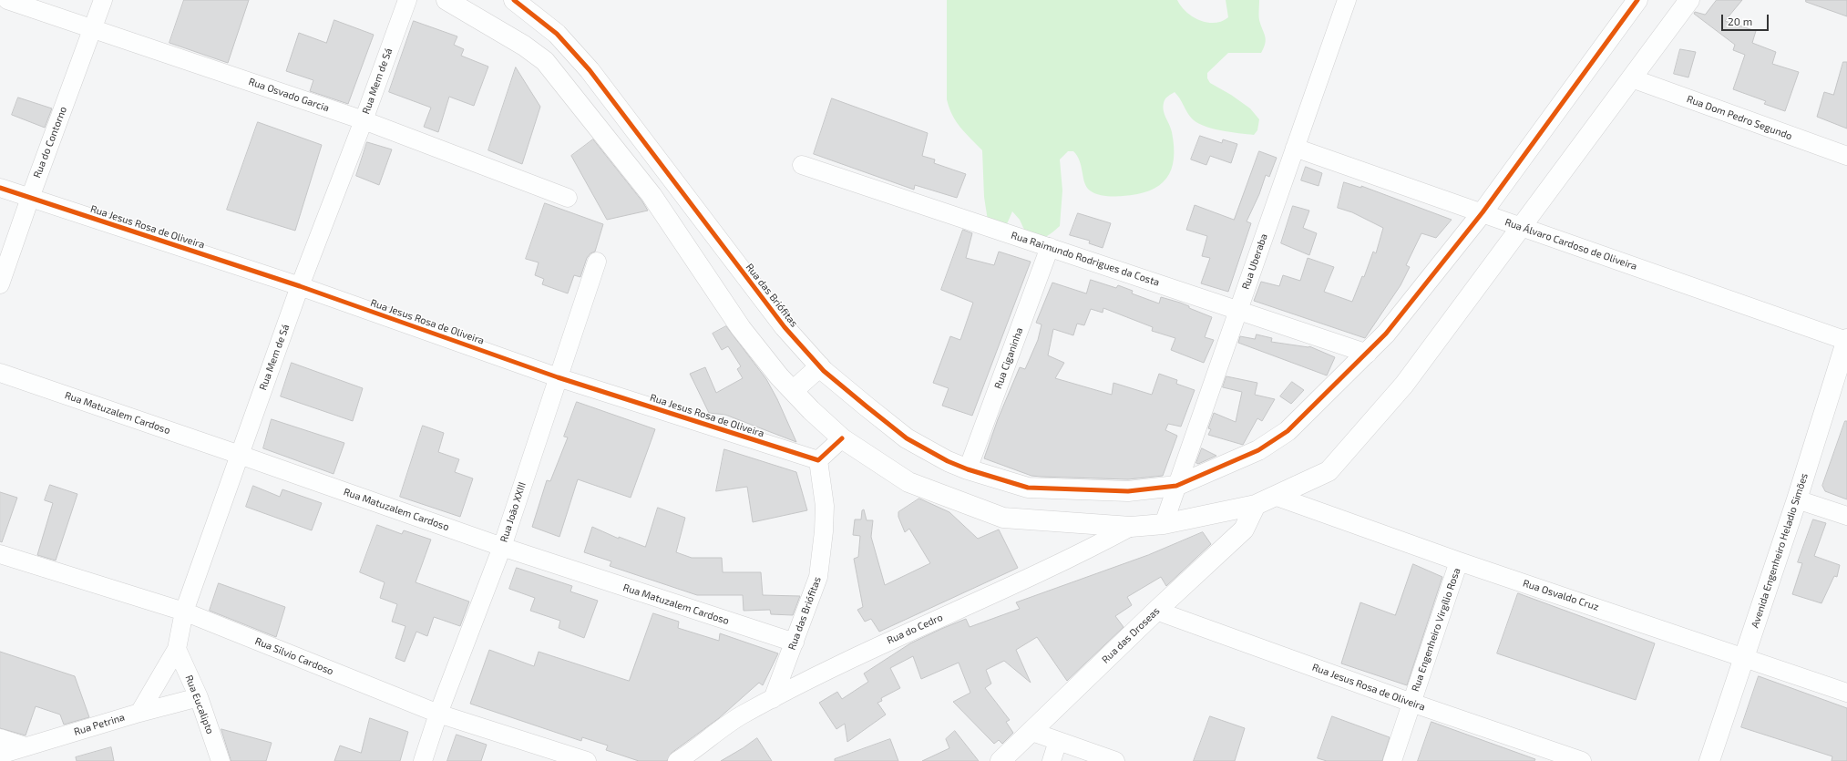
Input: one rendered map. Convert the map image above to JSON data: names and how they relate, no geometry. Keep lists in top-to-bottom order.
{
  "streets": {
    "street": [
      "Rua Mem de Sá",
      "Rua Osvado Garcia",
      "Rua Dom Pedro Segundo",
      "Rua do Contorno",
      "Rua Jesus Rosa de Oliveira",
      "Rua Álvaro Cardoso de Oliveira",
      "Rua Raimundo Rodrigues da Costa",
      "Rua Uberaba",
      "Rua das Briófitas",
      "Rua Ciganinha",
      "Rua Matuzalem Cardoso",
      "Rua João XXIII",
      "Avenida Engenheiro Heladio Simões",
      "Rua Osvaldo Cruz",
      "Rua do Cedro",
      "Rua Engenheiro Virgílio Rosa",
      "Rua das Droseas",
      "Rua Silvio Cardoso",
      "Rua Eucalipto",
      "Rua Petrina"
    ]
  },
  "crossings": [
    ["Rua Mem de Sá", "Rua Osvado Garcia"],
    ["Rua Mem de Sá", "Rua Jesus Rosa de Oliveira"],
    ["Rua Mem de Sá", "Rua Matuzalem Cardoso"],
    ["Rua Mem de Sá", "Rua Silvio Cardoso"],
    ["Rua Mem de Sá", "Rua Eucalipto"],
    ["Rua Mem de Sá", "Rua Petrina"],
    ["Rua Osvado Garcia", "Rua do Contorno"],
    ["Rua Dom Pedro Segundo", "Rua do Cedro"],
    ["Rua do Contorno", "Rua Jesus Rosa de Oliveira"],
    ["Rua Jesus Rosa de Oliveira", "Rua das Briófitas"],
    ["Rua Jesus Rosa de Oliveira", "Rua João XXIII"],
    ["Rua Jesus Rosa de Oliveira", "Rua Engenheiro Virgílio Rosa"],
    ["Rua Jesus Rosa de Oliveira", "Rua das Droseas"],
    ["Rua Álvaro Cardoso de Oliveira", "Rua Uberaba"],
    ["Rua Álvaro Cardoso de Oliveira", "Rua das Briófitas"],
    ["Rua Álvaro Cardoso de Oliveira", "Avenida Engenheiro Heladio Simões"],
    ["Rua Álvaro Cardoso de Oliveira", "Rua do Cedro"],
    ["Rua Raimundo Rodrigues da Costa", "Rua Uberaba"],
    ["Rua Raimundo Rodrigues da Costa", "Rua das Briófitas"],
    ["Rua Raimundo Rodrigues da Costa", "Rua Ciganinha"],
    ["Rua Uberaba", "Rua das Briófitas"],
    ["Rua Uberaba", "Rua do Cedro"],
    ["Rua das Briófitas", "Rua Ciganinha"],
    ["Rua das Briófitas", "Rua Matuzalem Cardoso"],
    ["Rua das Briófitas", "Rua do Cedro"],
    ["Rua Matuzalem Cardoso", "Rua João XXIII"],
    ["Rua João XXIII", "Rua Silvio Cardoso"],
    ["Avenida Engenheiro Heladio Simões", "Rua Osvaldo Cruz"],
    ["Rua Osvaldo Cruz", "Rua do Cedro"],
    ["Rua Osvaldo Cruz", "Rua Engenheiro Virgílio Rosa"],
    ["Rua do Cedro", "Rua das Droseas"],
    ["Rua Eucalipto", "Rua Petrina"]
  ],
  "scale_bar": "20 m"
}
